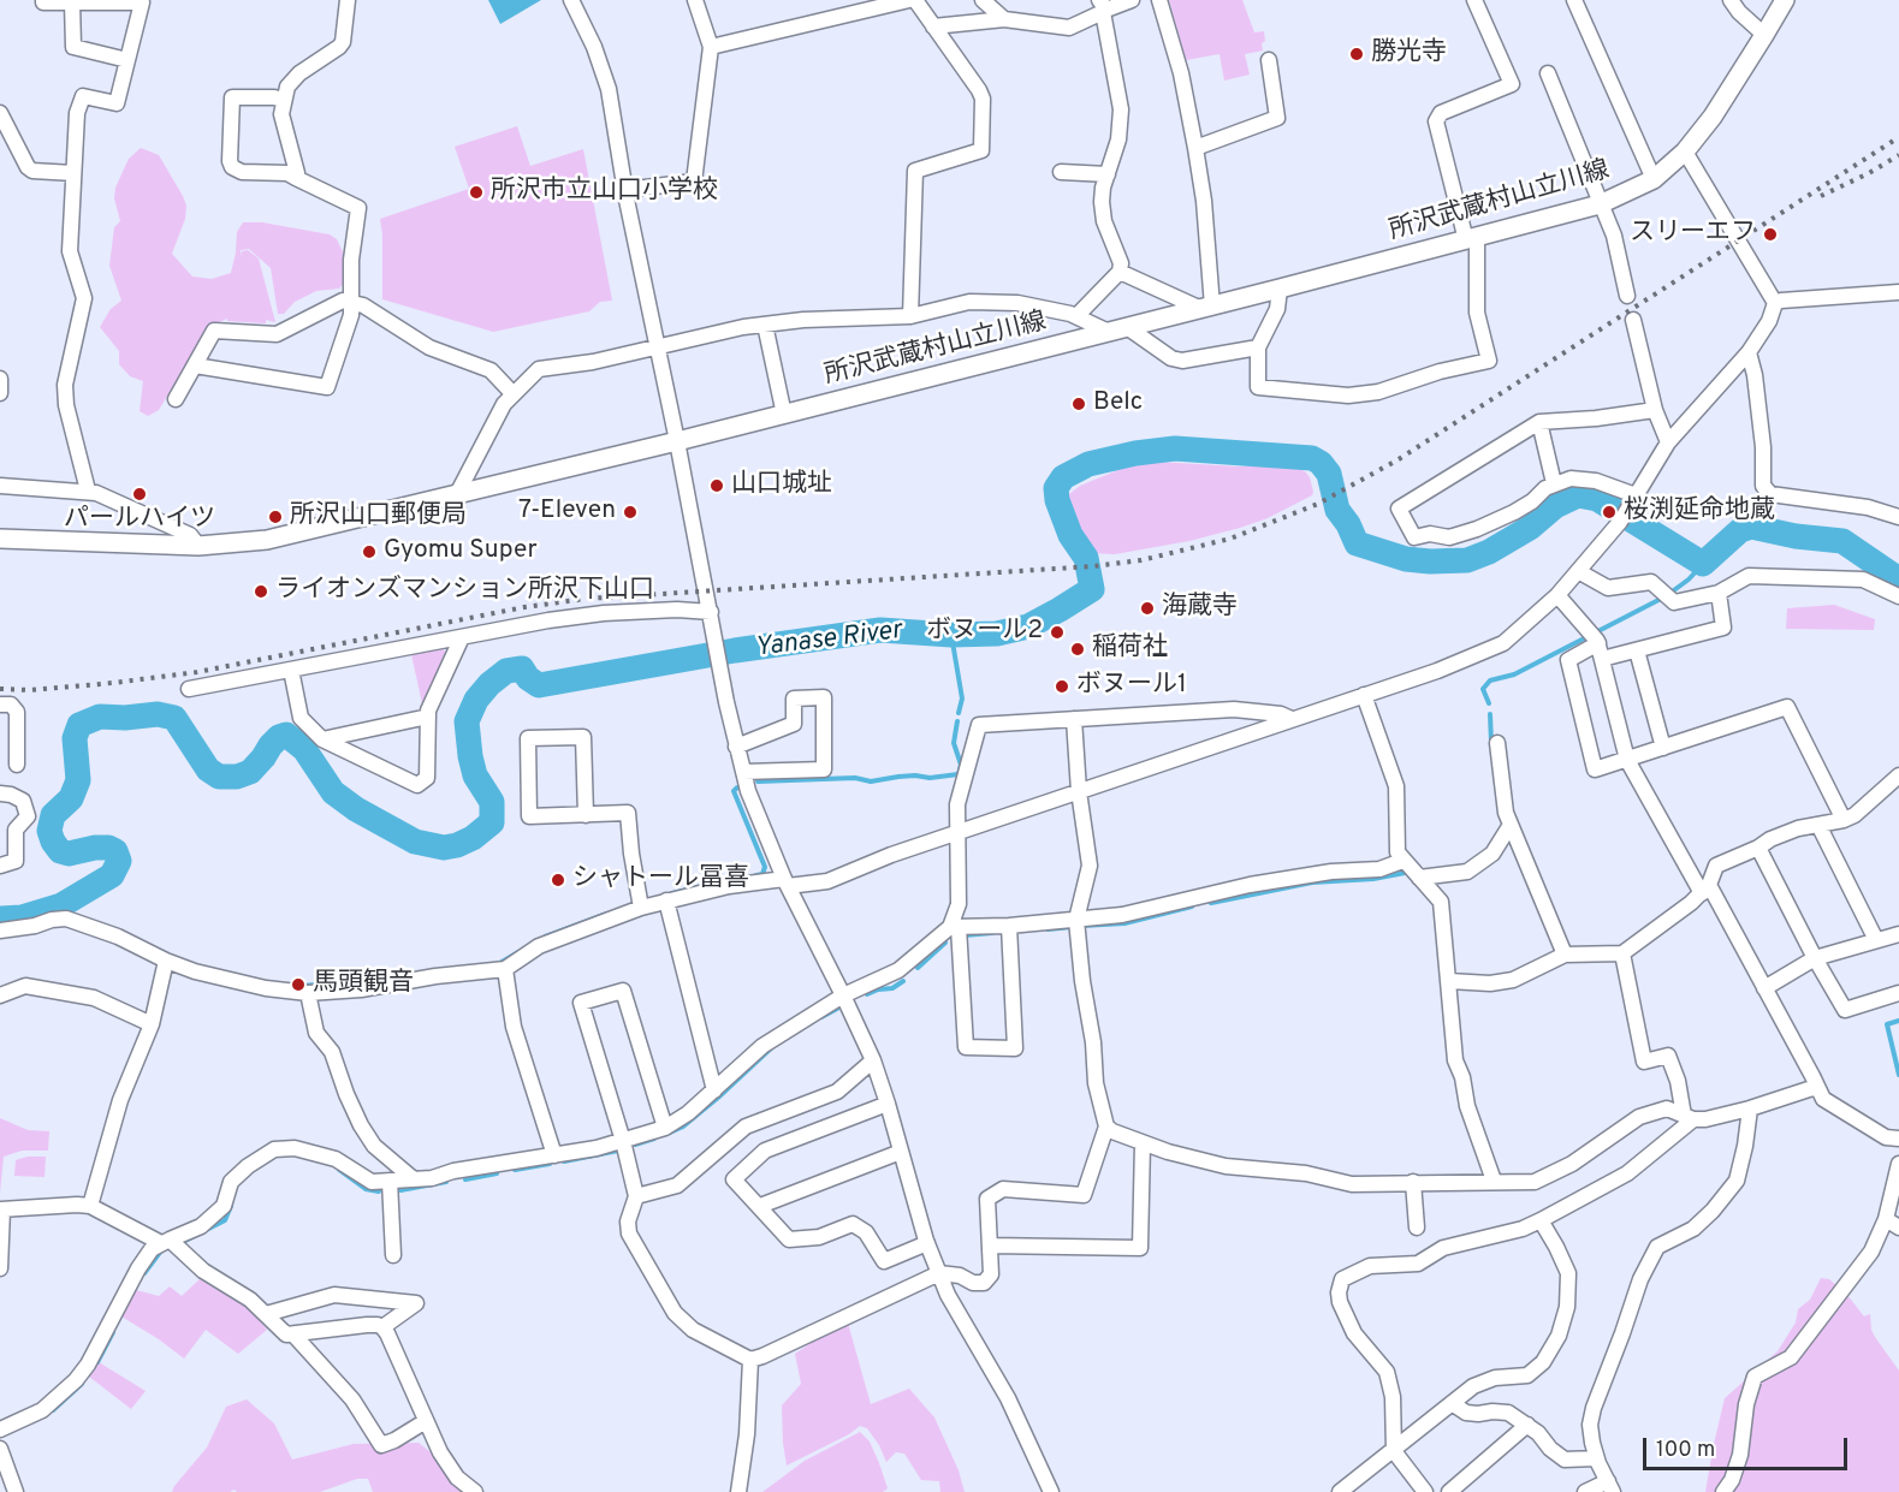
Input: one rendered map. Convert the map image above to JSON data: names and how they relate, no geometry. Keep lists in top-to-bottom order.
{
  "streets": {
    "main road": ["所沢武蔵村山立川線"]
  },
  "water": ["Yanase River"],
  "places": [
    "勝光寺",
    "所沢市立山口小学校",
    "スリーエフ",
    "Belc",
    "山口城址",
    "パールハイツ",
    "7-Eleven",
    "桜渕延命地蔵",
    "所沢山口郵便局",
    "Gyomu Super",
    "ライオンズマンション所沢下山口",
    "海蔵寺",
    "ボヌール2",
    "稲荷社",
    "ボヌール1",
    "シャトール冨喜",
    "馬頭観音"
  ],
  "scale_bar": "100 m"
}
